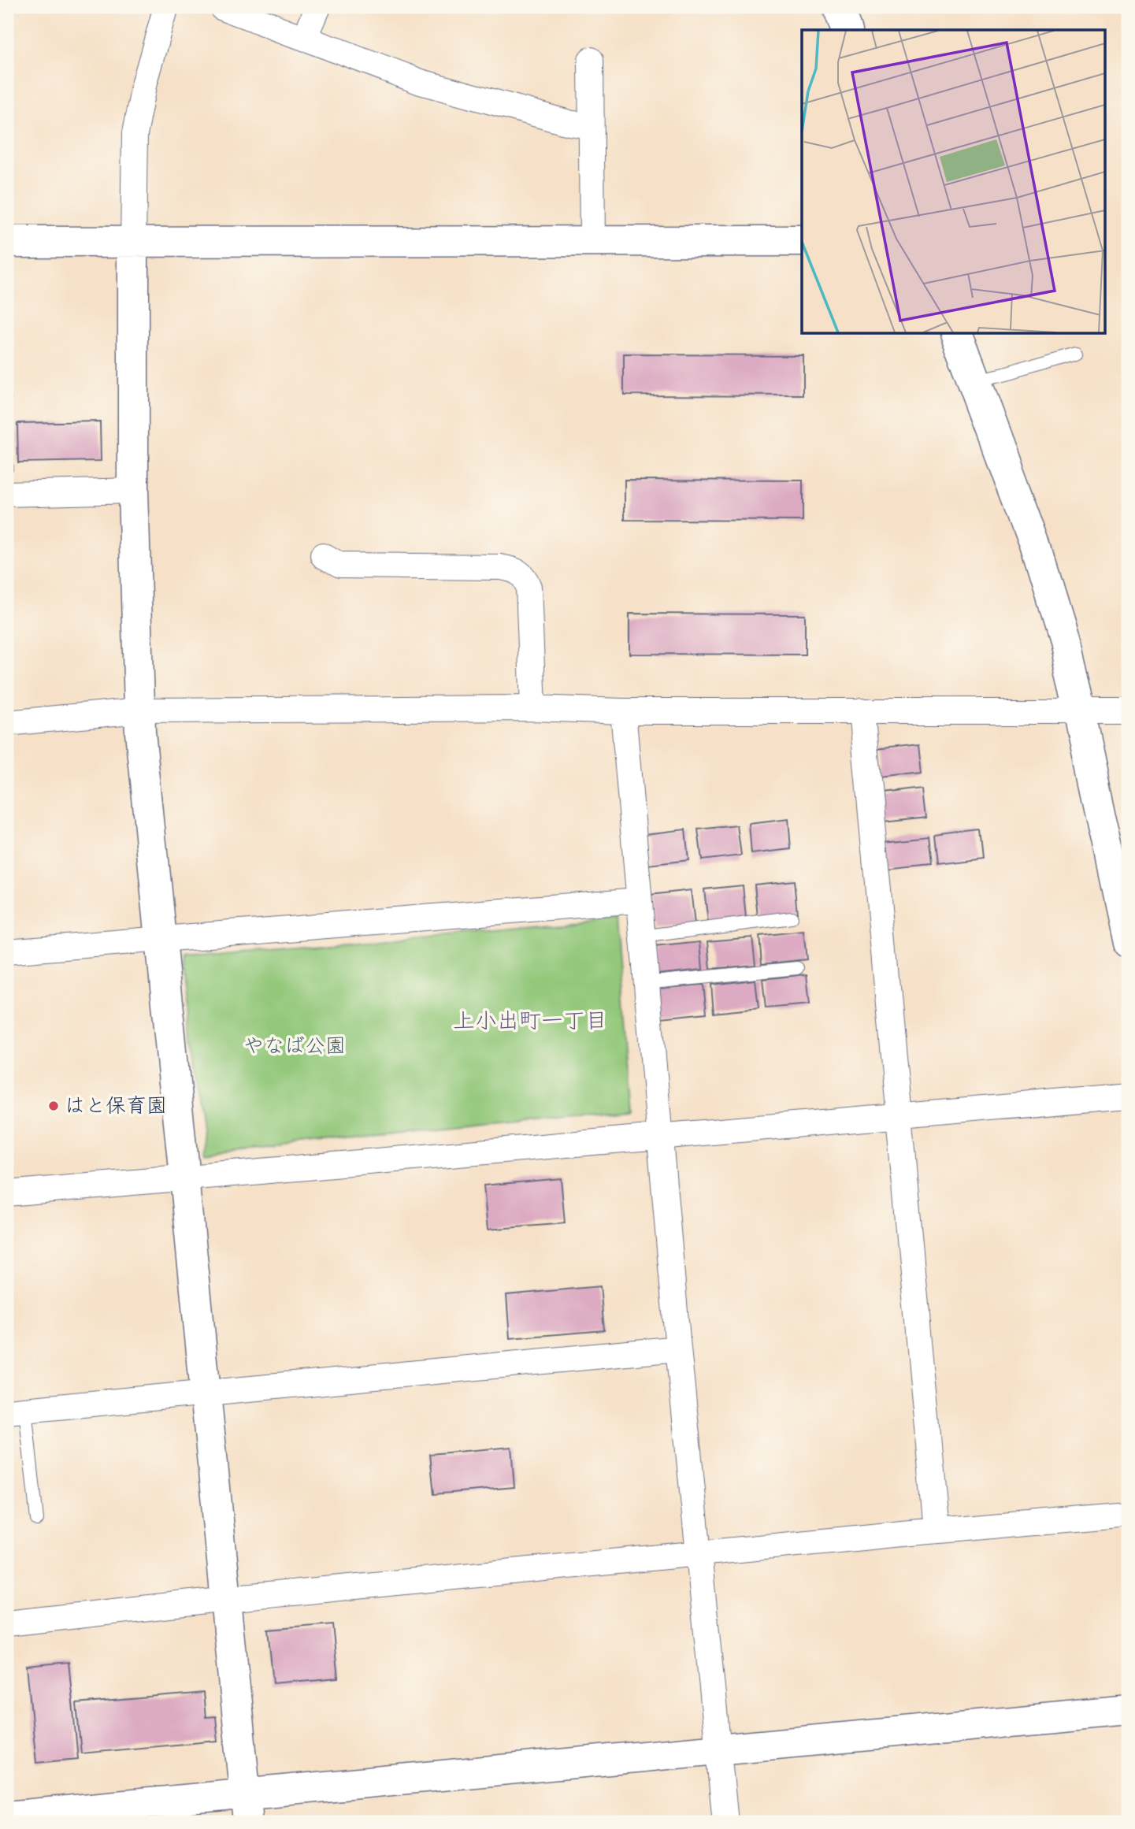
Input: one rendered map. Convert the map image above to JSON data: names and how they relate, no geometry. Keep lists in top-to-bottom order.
{
  "districts": ["上小出町一丁目"],
  "parks": ["やなば公園"],
  "places": ["はと保育園"]
}
